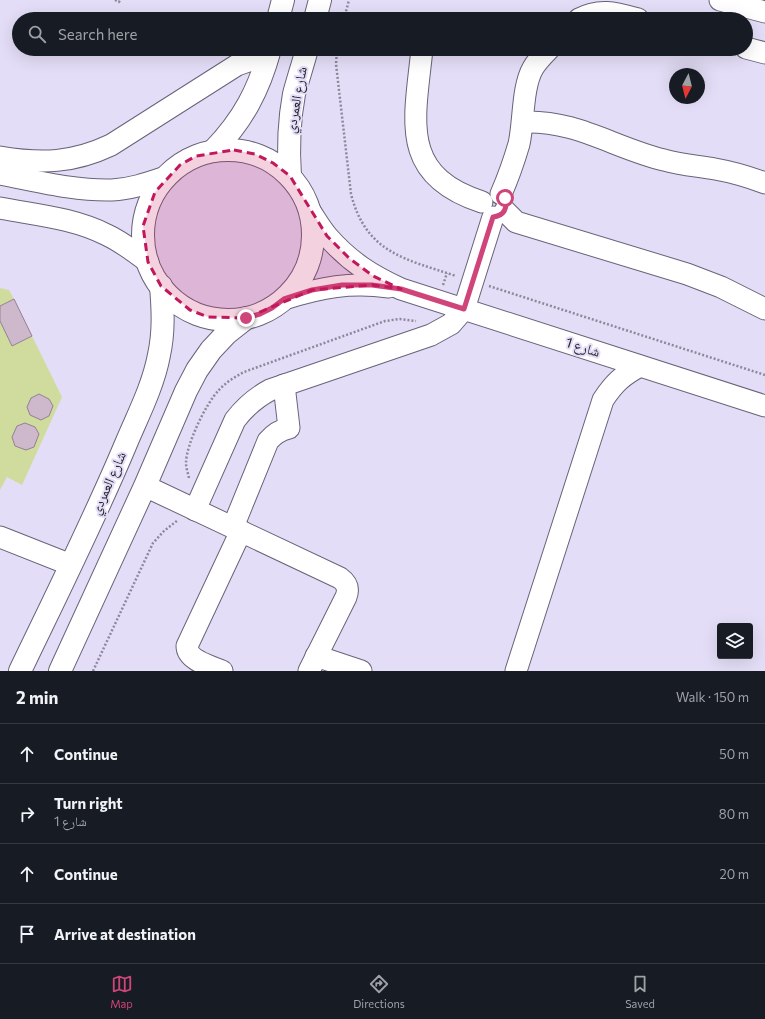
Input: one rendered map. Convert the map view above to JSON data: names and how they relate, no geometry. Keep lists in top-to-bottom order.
{
  "streets": {
    "main road": ["شارع العمردي"],
    "street": ["شارع 1"]
  },
  "north": "bottom",
  "page": {
    "search": "Search here",
    "heading": ["2 min", "Walk · 150 m"],
    "list": [
      ["Continue", "50 m"],
      ["Turn right", "شارع 1", "80 m"],
      ["Continue", "20 m"],
      "Arrive at destination"
    ],
    "nav": ["Map", "Directions", "Saved"]
  }
}
